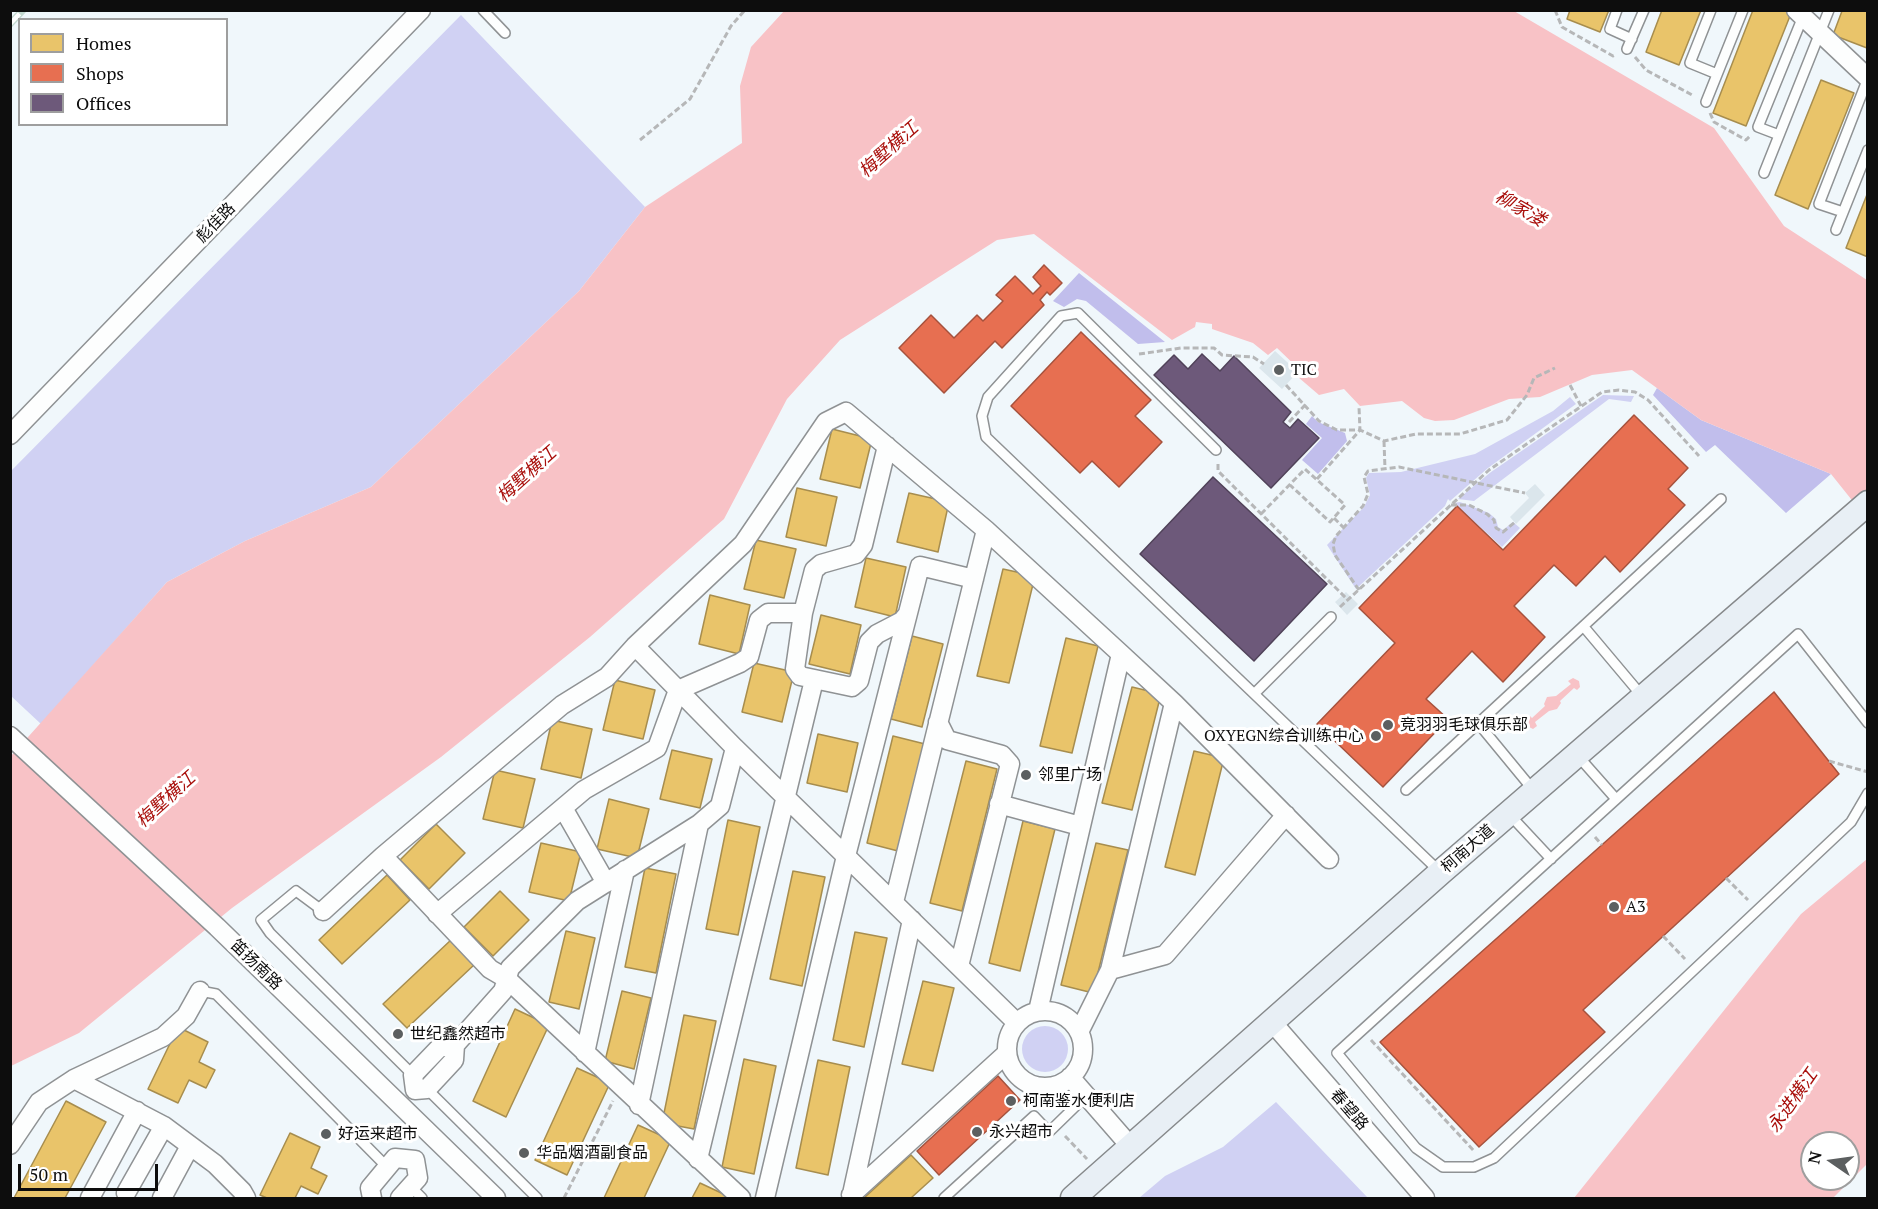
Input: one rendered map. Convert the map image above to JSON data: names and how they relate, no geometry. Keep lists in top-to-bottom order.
{
  "streets": {
    "main road": ["柯南大道"],
    "street": ["彪佳路", "笛扬南路", "春望路"]
  },
  "crossings": [
    ["柯南大道", "春望路"]
  ],
  "water": ["梅墅横江", "柳家溇", "永进横江"],
  "places": [
    "TIC",
    "竞羽羽毛球俱乐部",
    "OXYEGN综合训练中心",
    "邻里广场",
    "A3",
    "世纪鑫然超市",
    "柯南鉴水便利店",
    "永兴超市",
    "好运来超市",
    "华品烟酒副食品"
  ],
  "legend": ["Homes", "Shops", "Offices"],
  "scale_bar": "50 m",
  "north": "left"
}
